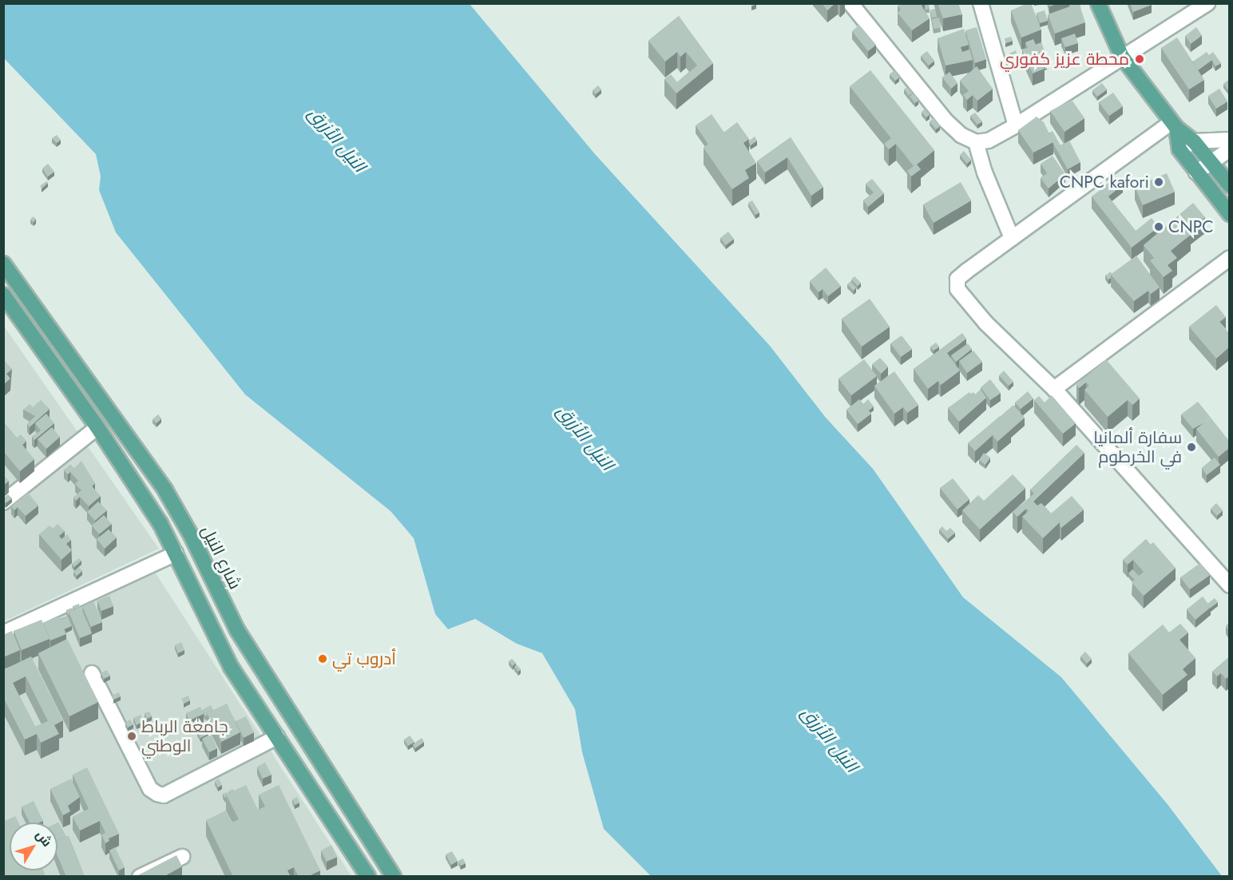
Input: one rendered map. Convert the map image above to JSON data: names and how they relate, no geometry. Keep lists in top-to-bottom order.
{
  "streets": {
    "main road": ["شارع النيل"]
  },
  "water": ["النيل الأزرق"],
  "places": [
    "محطة عزيز كفوري",
    "CNPC kafori",
    "CNPC",
    "سفارة ألمانيا في الخرطوم",
    "أدروب تي",
    "جامعة الرباط الوطني"
  ],
  "north": "top right"
}
